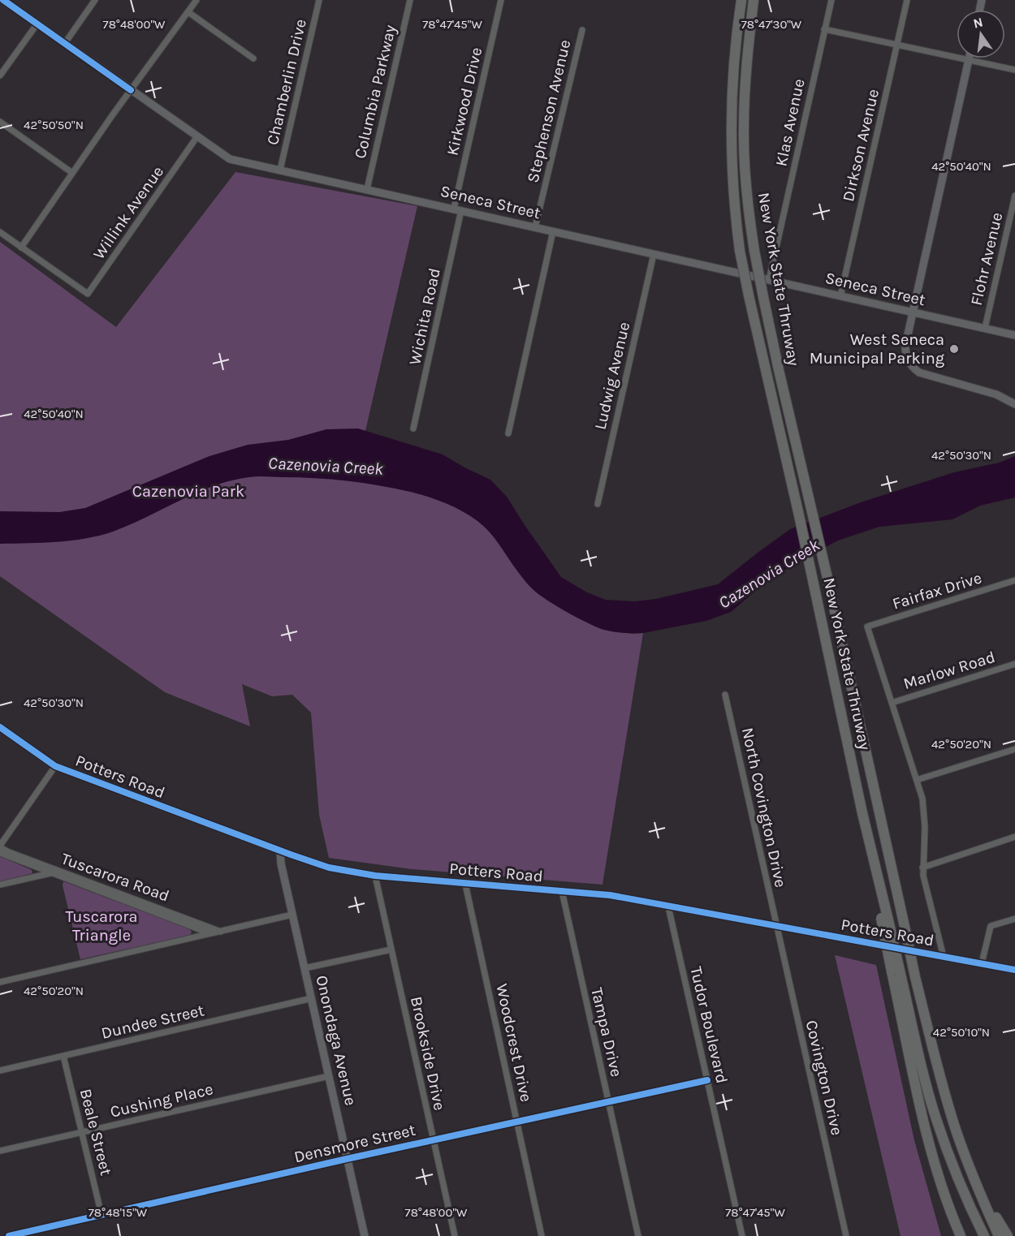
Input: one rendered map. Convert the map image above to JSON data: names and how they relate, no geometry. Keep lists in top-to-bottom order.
{
  "streets": {
    "highway": ["New York State Thruway"],
    "main road": ["Seneca Street", "Potters Road", "Onondaga Avenue"],
    "street": [
      "Chamberlin Drive",
      "Columbia Parkway",
      "Kirkwood Drive",
      "Stephenson Avenue",
      "Klas Avenue",
      "Dirkson Avenue",
      "Willink Avenue",
      "Flohr Avenue",
      "Wichita Road",
      "Ludwig Avenue",
      "Fairfax Drive",
      "Marlow Road",
      "North Covington Drive",
      "Tuscarora Road",
      "Dundee Street",
      "Tudor Boulevard",
      "Tampa Drive",
      "Woodcrest Drive",
      "Brookside Drive",
      "Covington Drive",
      "Cushing Place",
      "Beale Street",
      "Densmore Street"
    ]
  },
  "crossings": [
    ["Chamberlin Drive", "Seneca Street"],
    ["Columbia Parkway", "Seneca Street"],
    ["Kirkwood Drive", "Seneca Street"],
    ["Kirkwood Drive", "Wichita Road"],
    ["Stephenson Avenue", "Seneca Street"],
    ["Klas Avenue", "Seneca Street"],
    ["Dirkson Avenue", "Seneca Street"],
    ["Seneca Street", "Willink Avenue"],
    ["Seneca Street", "Flohr Avenue"],
    ["Seneca Street", "Wichita Road"],
    ["Seneca Street", "Ludwig Avenue"],
    ["Fairfax Drive", "Marlow Road"],
    ["Potters Road", "North Covington Drive"],
    ["Potters Road", "Tudor Boulevard"],
    ["Potters Road", "Tampa Drive"],
    ["Potters Road", "Onondaga Avenue"],
    ["Potters Road", "Woodcrest Drive"],
    ["Potters Road", "Brookside Drive"],
    ["Potters Road", "Covington Drive"],
    ["North Covington Drive", "Covington Drive"],
    ["Dundee Street", "Onondaga Avenue"],
    ["Dundee Street", "Beale Street"],
    ["Tudor Boulevard", "Densmore Street"],
    ["Tampa Drive", "Densmore Street"],
    ["Onondaga Avenue", "Cushing Place"],
    ["Onondaga Avenue", "Densmore Street"],
    ["Woodcrest Drive", "Densmore Street"],
    ["Brookside Drive", "Densmore Street"],
    ["Cushing Place", "Beale Street"],
    ["Beale Street", "Densmore Street"]
  ],
  "water": ["Cazenovia Creek"],
  "parks": ["Cazenovia Park", "Tuscarora Triangle"],
  "places": ["West Seneca Municipal Parking"],
  "north": "top",
  "coordinates": [
    "78°48'00\"W",
    "78°47'45\"W",
    "78°47'30\"W",
    "42°50'50\"N",
    "42°50'40\"N",
    "42°50'30\"N",
    "42°50'20\"N",
    "42°50'10\"N",
    "78°48'15\"W"
  ]
}
